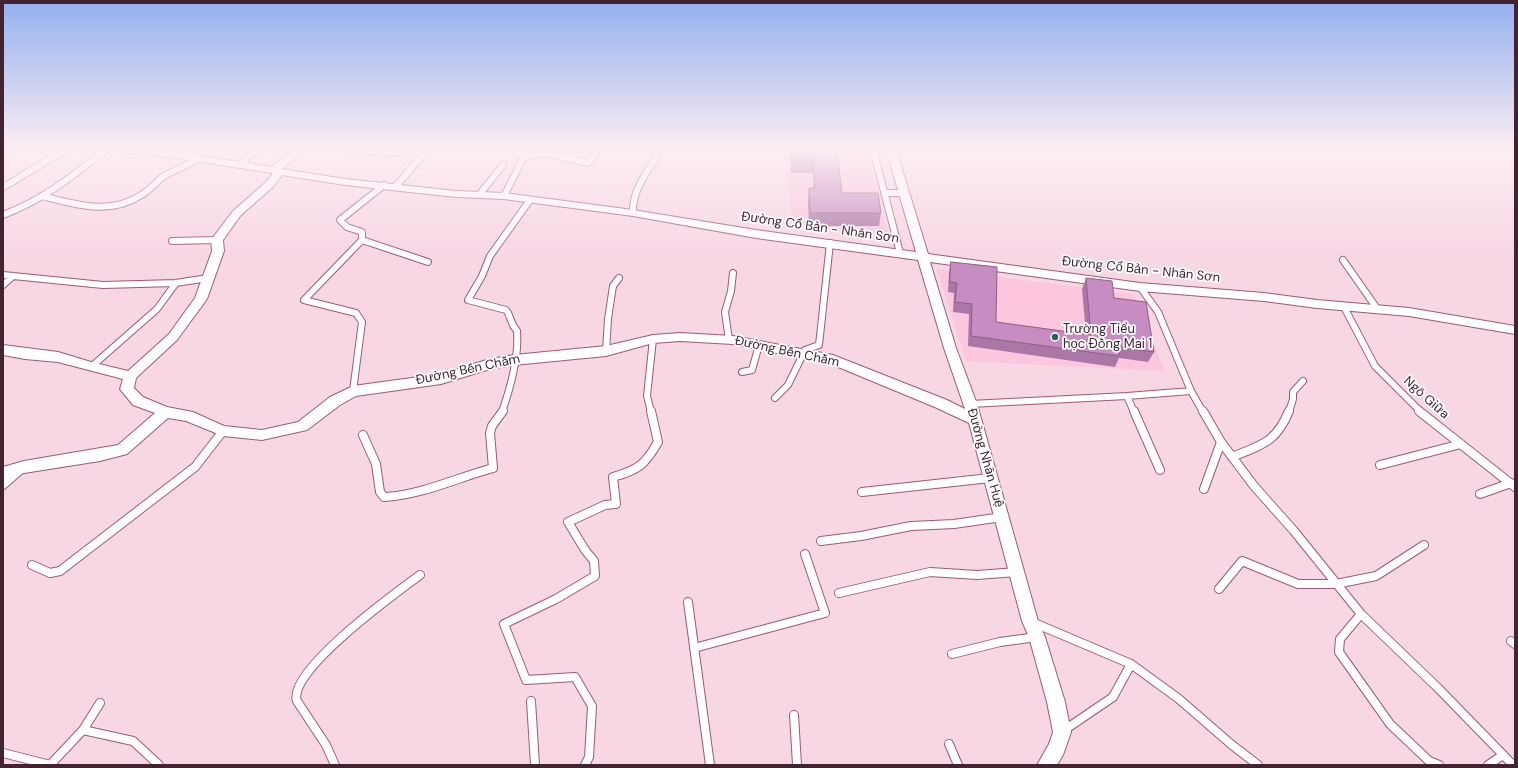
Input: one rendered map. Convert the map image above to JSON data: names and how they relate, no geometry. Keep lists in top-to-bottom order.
{
  "streets": {
    "street": ["Đường Cổ Bản - Nhân Sơn", "Đường Bến Chằm", "Đường Nhân Huệ"],
    "lane": ["Ngõ Giữa"]
  },
  "crossings": [
    ["Đường Cổ Bản - Nhân Sơn", "Ngõ Giữa"],
    ["Đường Cổ Bản - Nhân Sơn", "Đường Nhân Huệ"],
    ["Đường Bến Chằm", "Đường Nhân Huệ"]
  ],
  "places": ["Trường Tiểu học Đồng Mai 1"]
}
